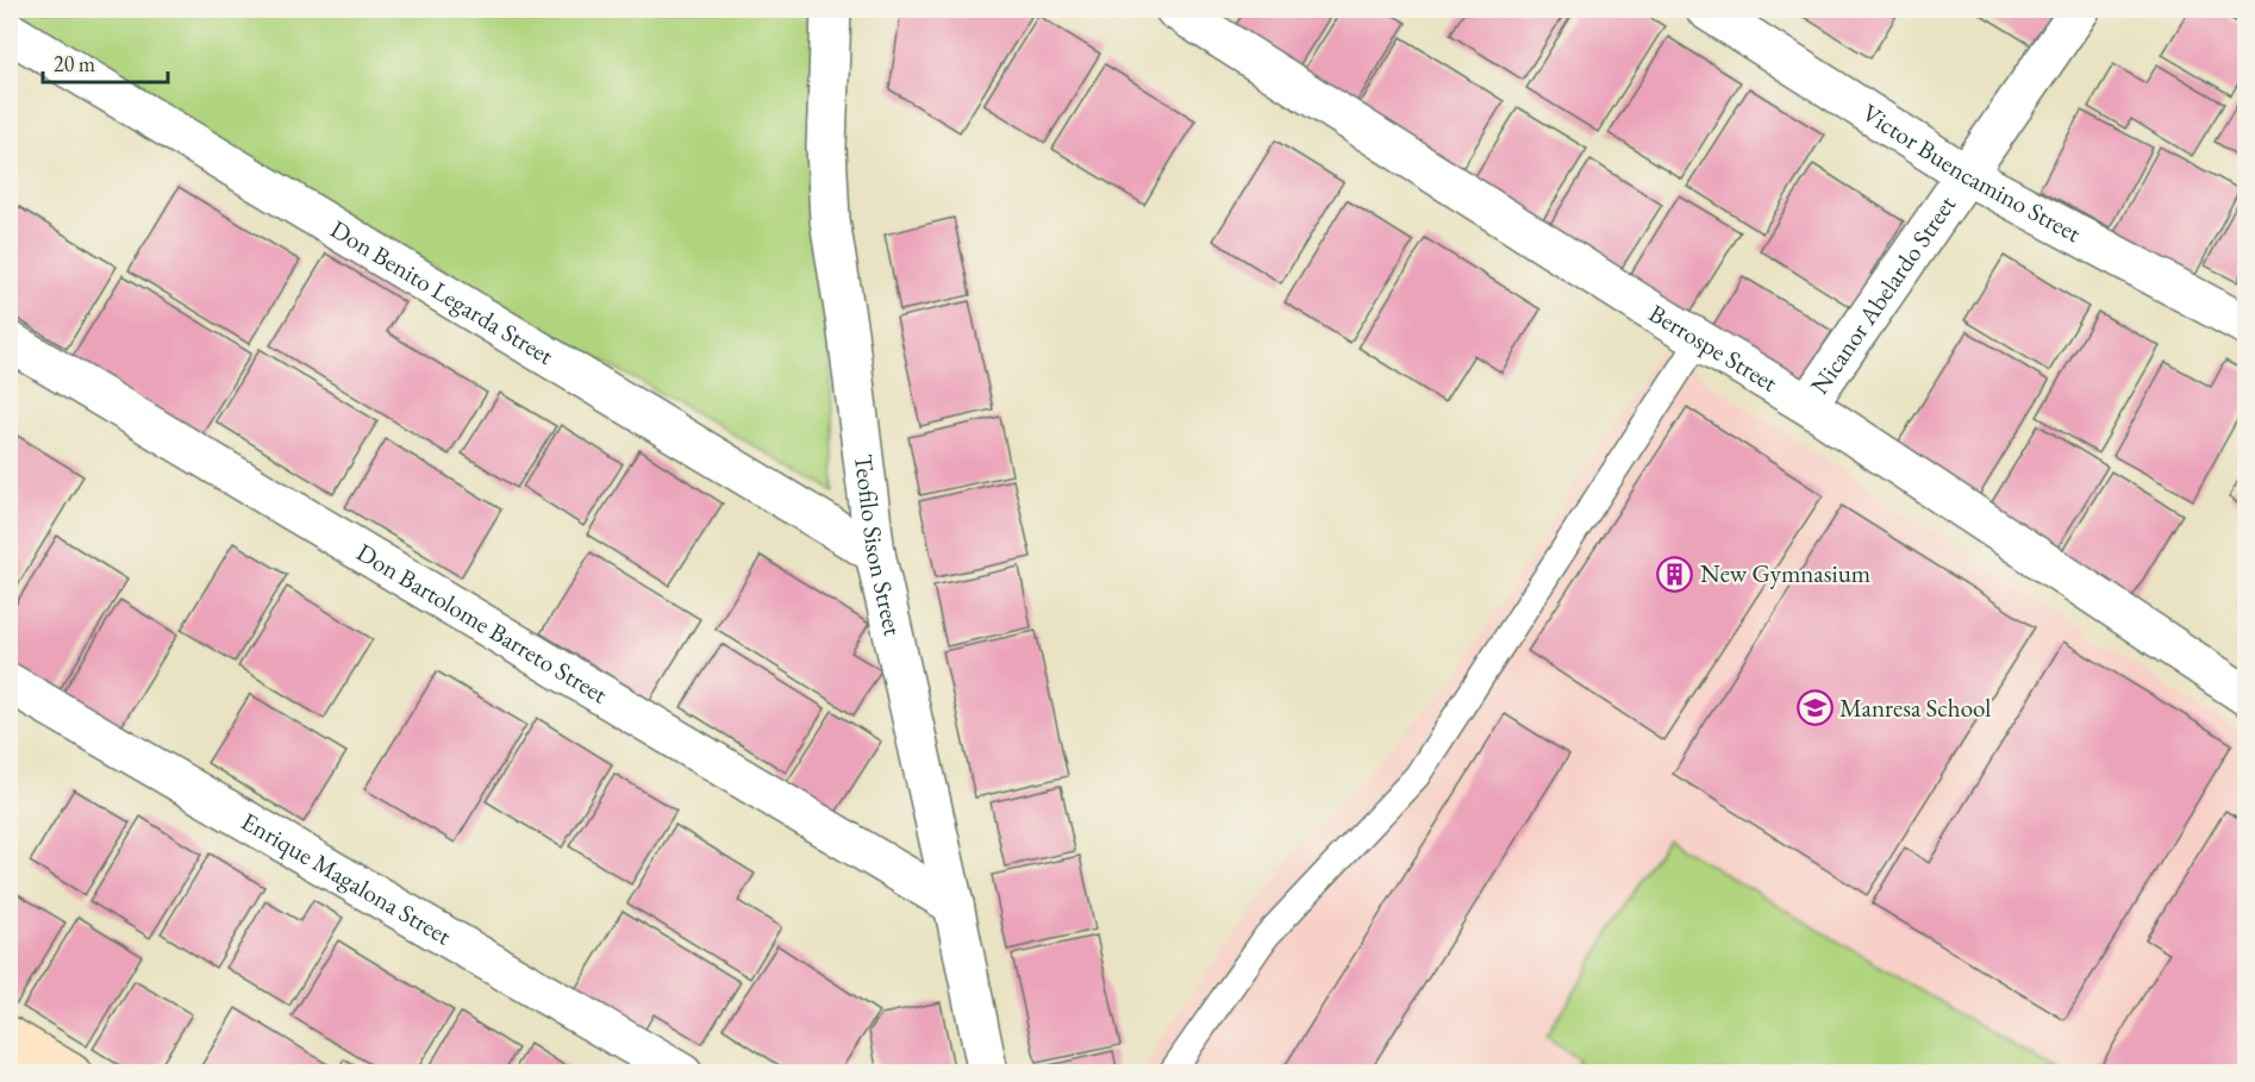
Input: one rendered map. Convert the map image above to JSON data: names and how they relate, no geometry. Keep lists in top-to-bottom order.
{
  "streets": {
    "street": [
      "Victor Buencamino Street",
      "Don Benito Legarda Street",
      "Nicanor Abelardo Street",
      "Berrospe Street",
      "Teofilo Sison Street",
      "Don Bartolome Barreto Street",
      "Enrique Magalona Street"
    ]
  },
  "crossings": [
    ["Victor Buencamino Street", "Nicanor Abelardo Street"],
    ["Don Benito Legarda Street", "Teofilo Sison Street"],
    ["Nicanor Abelardo Street", "Berrospe Street"],
    ["Teofilo Sison Street", "Don Bartolome Barreto Street"]
  ],
  "places": {
    "building": ["New Gymnasium"],
    "school or university": ["Manresa School"]
  },
  "scale_bar": "20 m"
}
